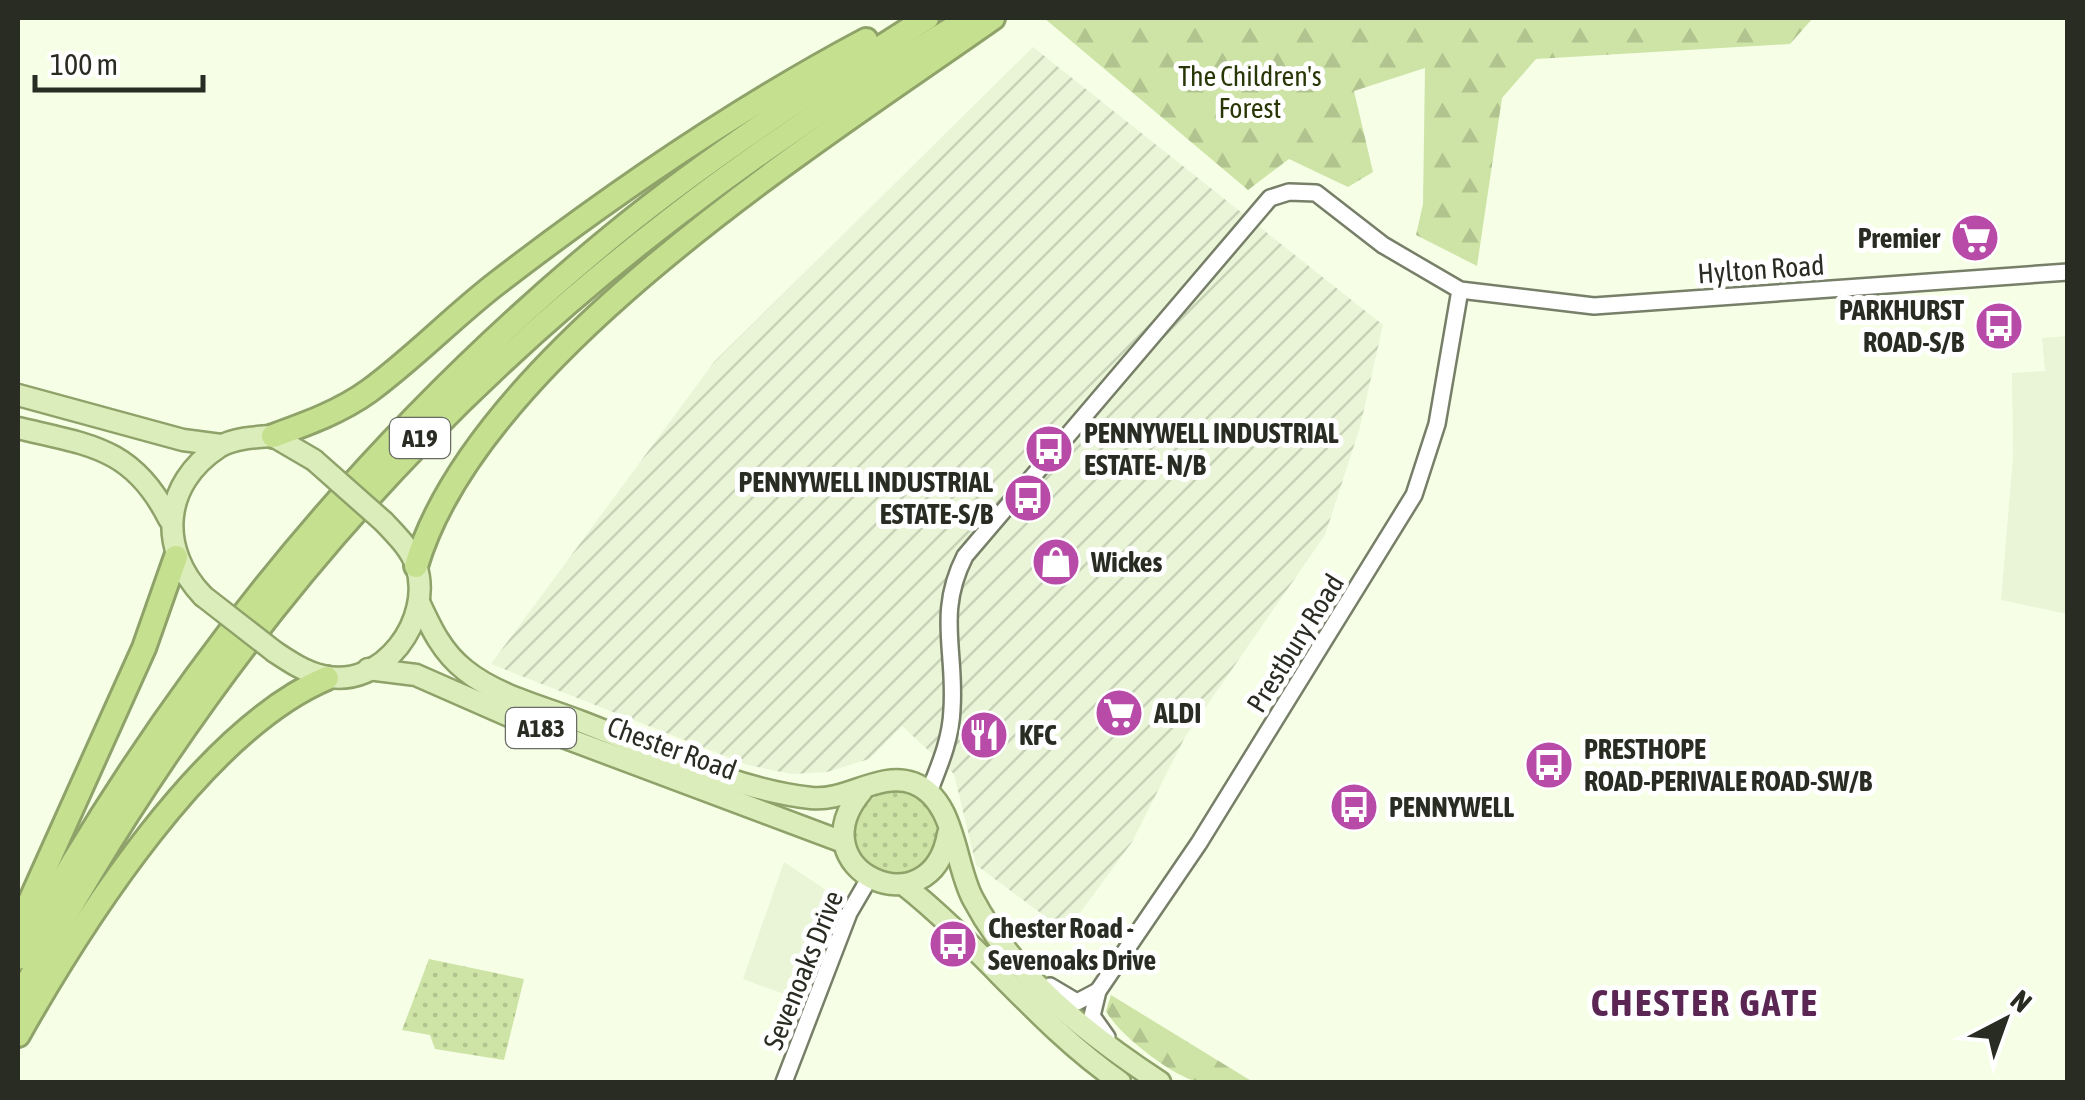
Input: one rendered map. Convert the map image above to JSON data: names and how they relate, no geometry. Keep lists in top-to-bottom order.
{
  "streets": {
    "highway": ["A19"],
    "main road": ["A183", "Chester Road"],
    "street": ["Hylton Road", "Prestbury Road", "Sevenoaks Drive"]
  },
  "crossings": [
    ["Hylton Road", "Prestbury Road"],
    ["Chester Road", "Sevenoaks Drive"]
  ],
  "districts": ["CHESTER GATE"],
  "parks": ["The Children's Forest"],
  "places": {
    "supermarket": ["Premier", "ALDI"],
    "bus stop": [
      "PARKHURST ROAD-S/B",
      "PENNYWELL INDUSTRIAL ESTATE- N/B",
      "PENNYWELL INDUSTRIAL ESTATE-S/B",
      "PRESTHOPE ROAD-PERIVALE ROAD-SW/B",
      "PENNYWELL",
      "Chester Road - Sevenoaks Drive"
    ],
    "shop": ["Wickes"],
    "restaurant": ["KFC"]
  },
  "scale_bar": "100 m",
  "north": "top right"
}
